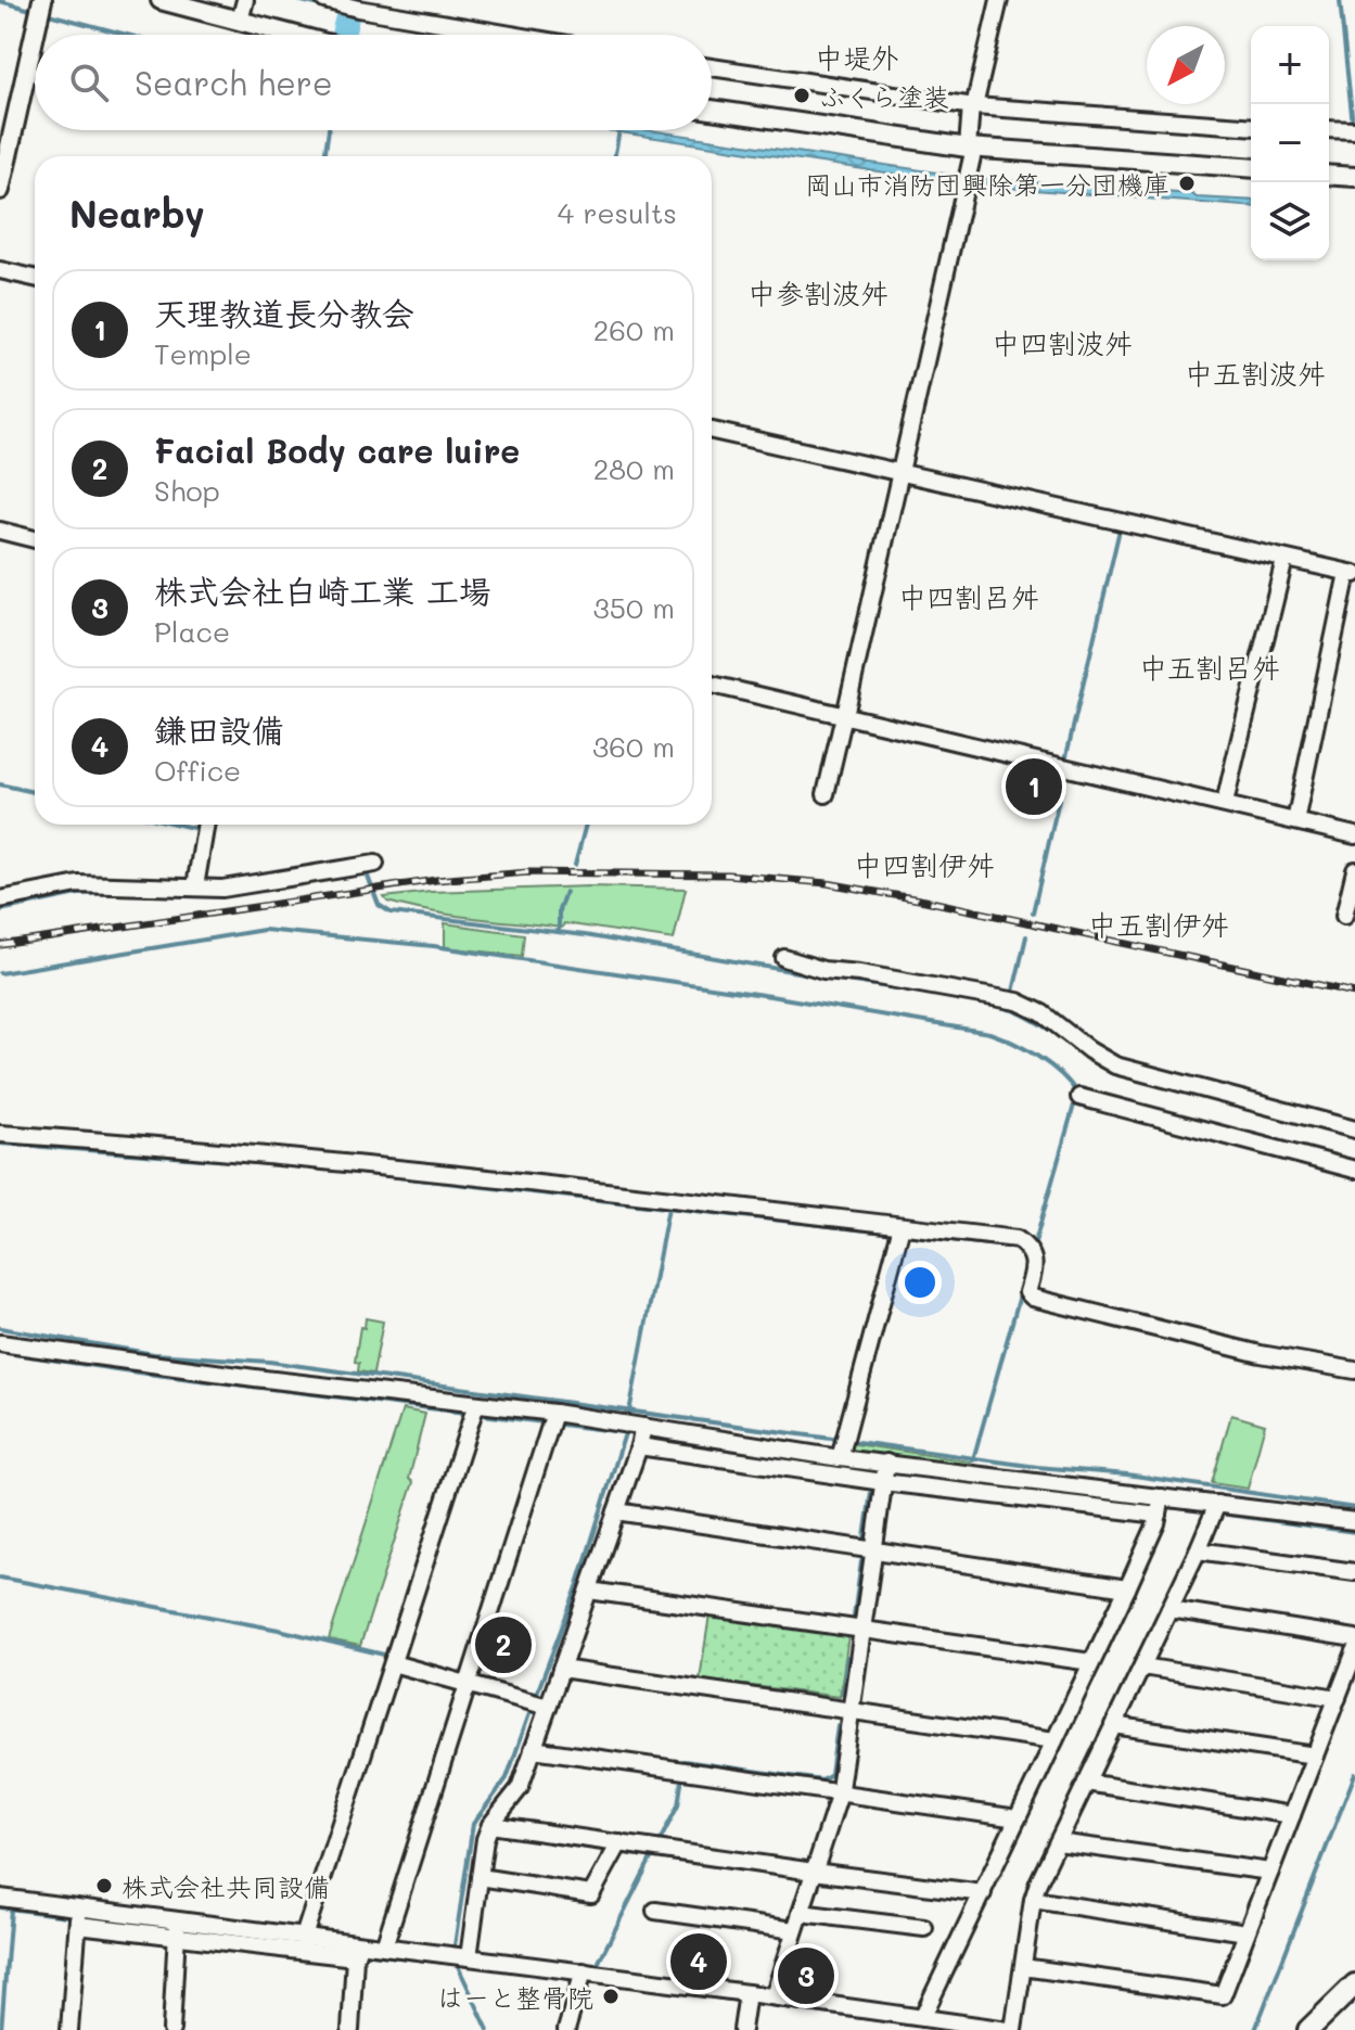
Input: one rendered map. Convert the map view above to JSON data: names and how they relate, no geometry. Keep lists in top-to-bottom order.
{
  "districts": [
    "中堤外",
    "中参割波舛",
    "中四割波舛",
    "中五割波舛",
    "中四割呂舛",
    "中五割呂舛",
    "中四割伊舛",
    "中五割伊舛"
  ],
  "places": [
    "ふくら塗装",
    "岡山市消防団興除第一分団機庫",
    "株式会社共同設備",
    "はーと整骨院"
  ],
  "north": "bottom left",
  "page": {
    "map_buttons": ["+", "−"],
    "search": "Search here",
    "heading": ["Nearby", "4 results"],
    "list": [
      {
        "mark": "1",
        "name": "天理教道長分教会",
        "note": "Temple",
        "value": "260 m"
      },
      {
        "mark": "2",
        "name": "Facial Body care luire",
        "note": "Shop",
        "value": "280 m"
      },
      {
        "mark": "3",
        "name": "株式会社白崎工業 工場",
        "note": "Place",
        "value": "350 m"
      },
      {
        "mark": "4",
        "name": "鎌田設備",
        "note": "Office",
        "value": "360 m"
      }
    ],
    "pins": [
      "1",
      "2",
      "4",
      "3"
    ]
  }
}
